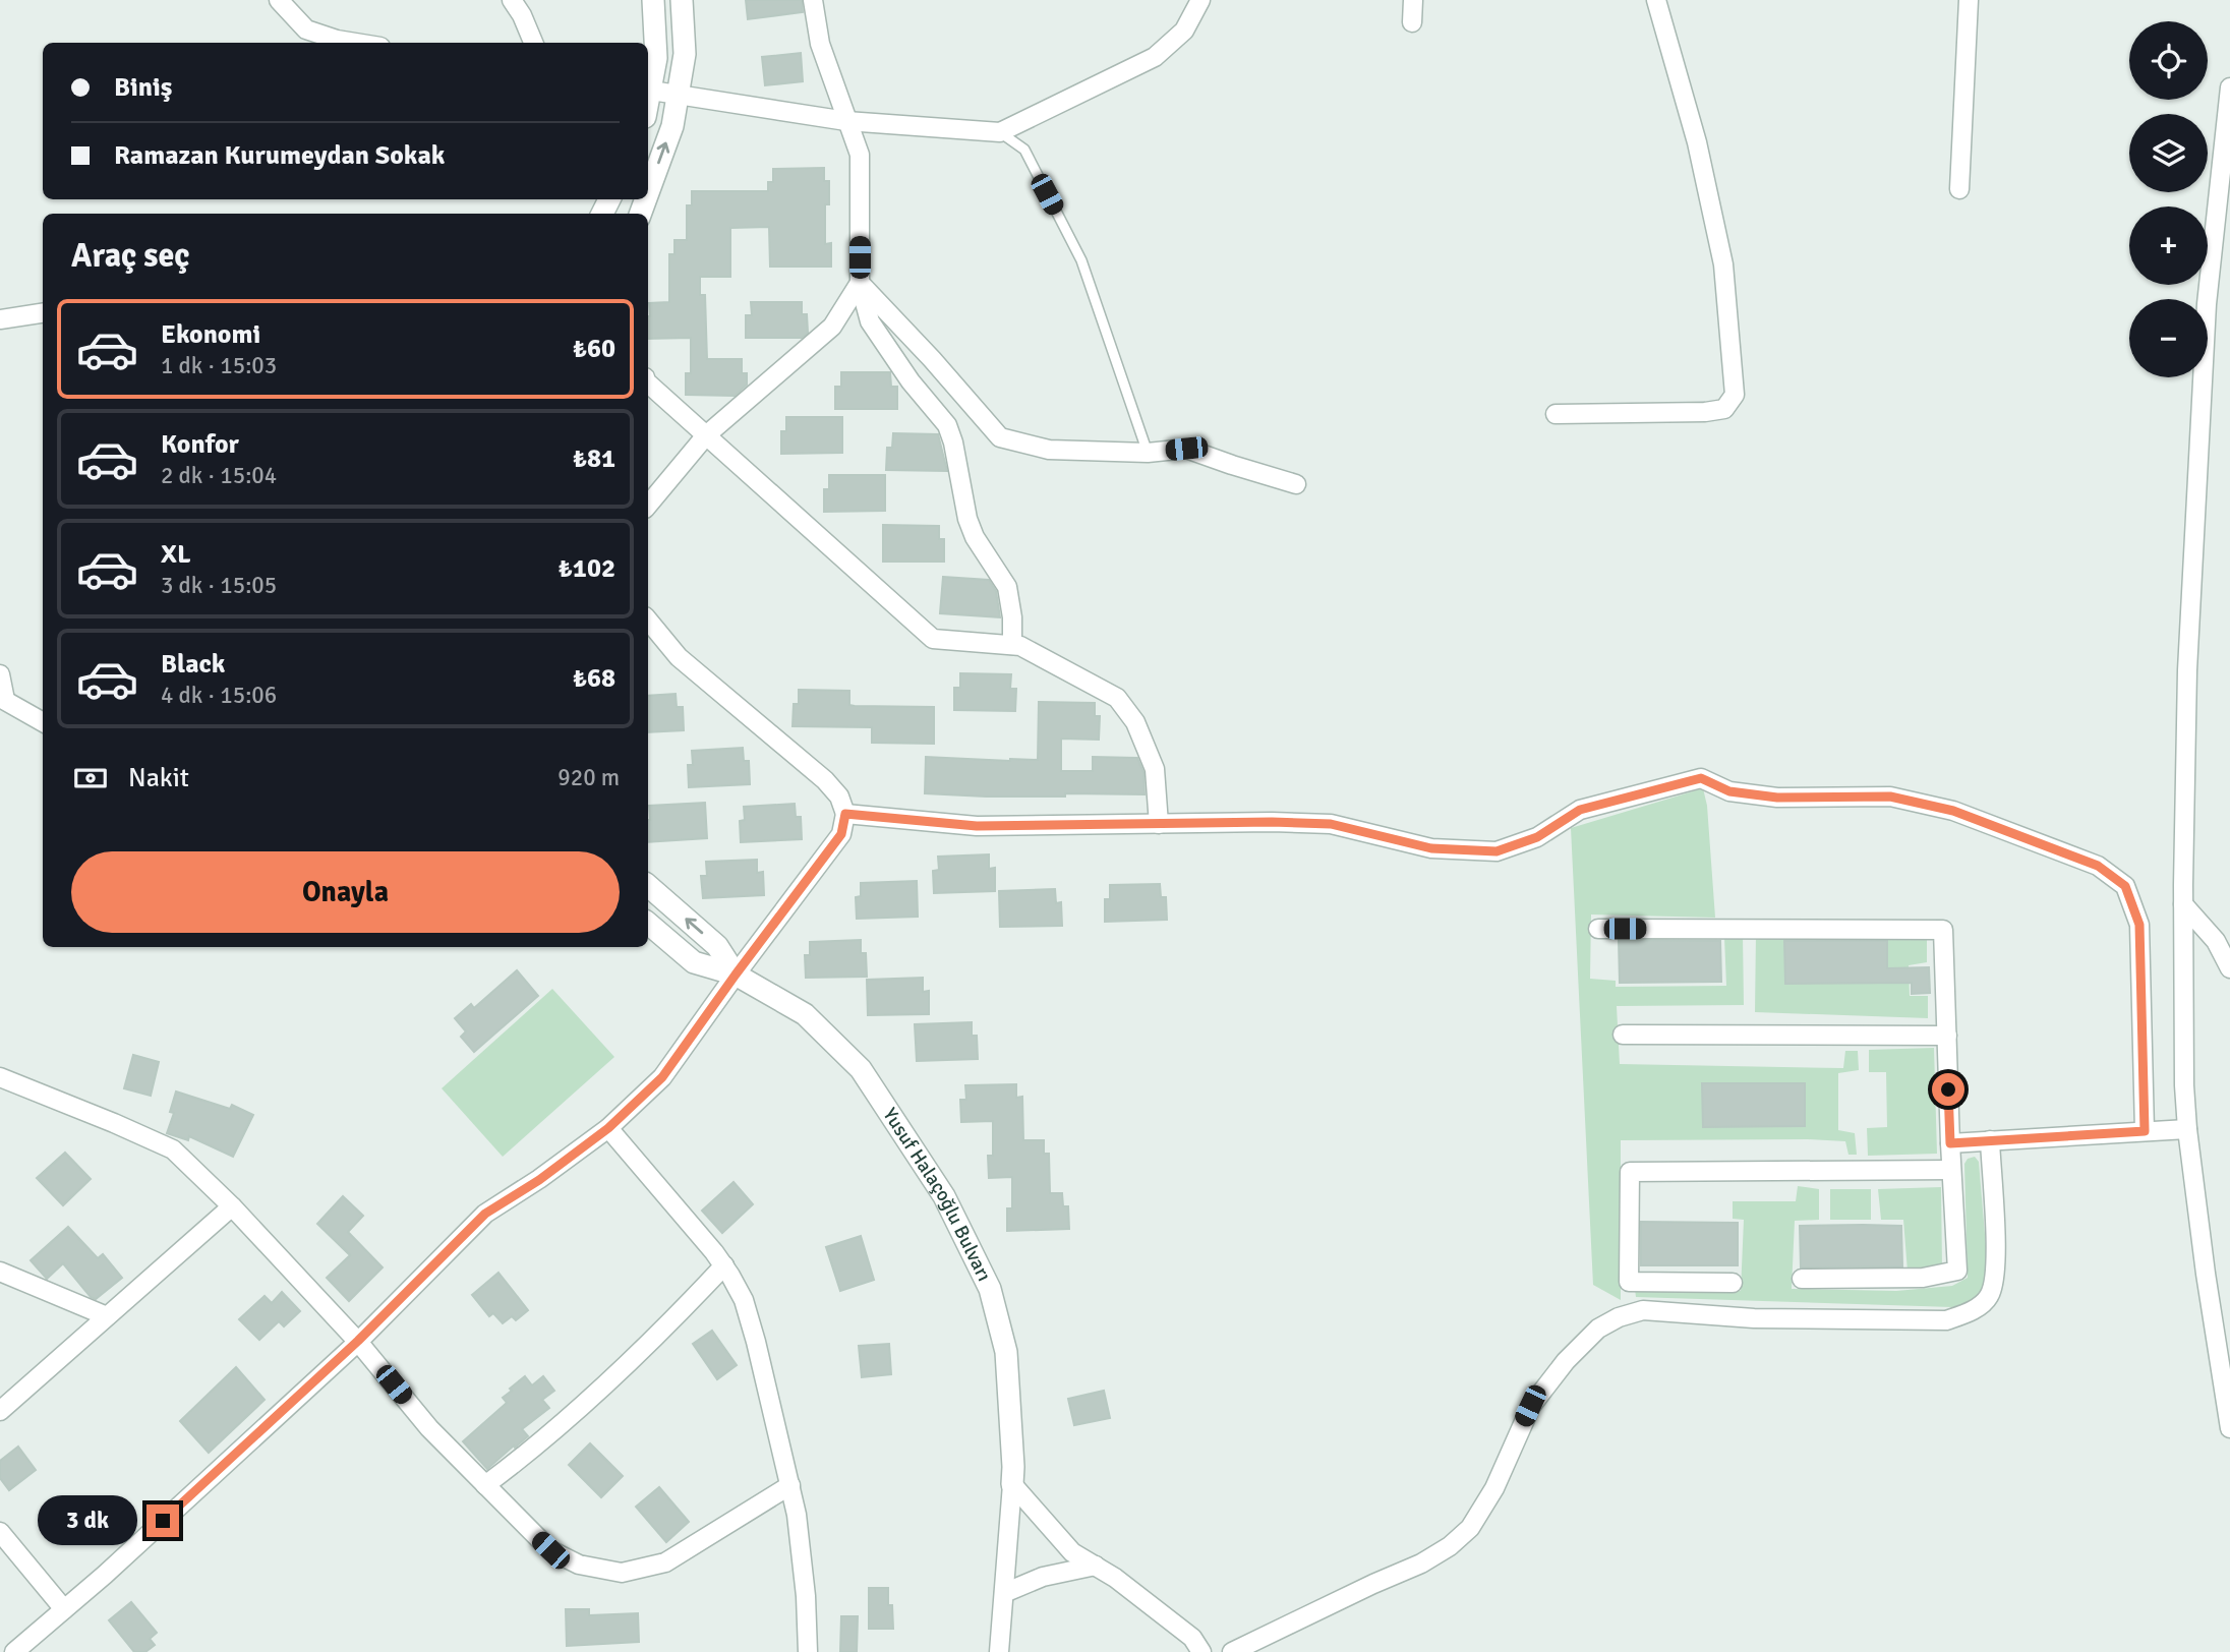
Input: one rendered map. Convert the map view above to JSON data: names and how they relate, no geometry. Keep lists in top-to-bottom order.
{
  "streets": {
    "street": ["Yusuf Halaçoğlu Bulvarı"]
  },
  "page": {
    "map_buttons": ["+", "−"],
    "banner": ["Biniş", "Ramazan Kurumeydan Sokak"],
    "heading": "Araç seç",
    "list": [
      {
        "name": "Ekonomi",
        "note": "1 dk · 15:03",
        "value": "₺60"
      },
      {
        "name": "Konfor",
        "note": "2 dk · 15:04",
        "value": "₺81"
      },
      {
        "name": "XL",
        "note": "3 dk · 15:05",
        "value": "₺102"
      },
      {
        "name": "Black",
        "note": "4 dk · 15:06",
        "value": "₺68"
      }
    ],
    "pay": ["Nakit", "920 m"],
    "buttons": "Onayla",
    "bubble": "3 dk"
  }
}
